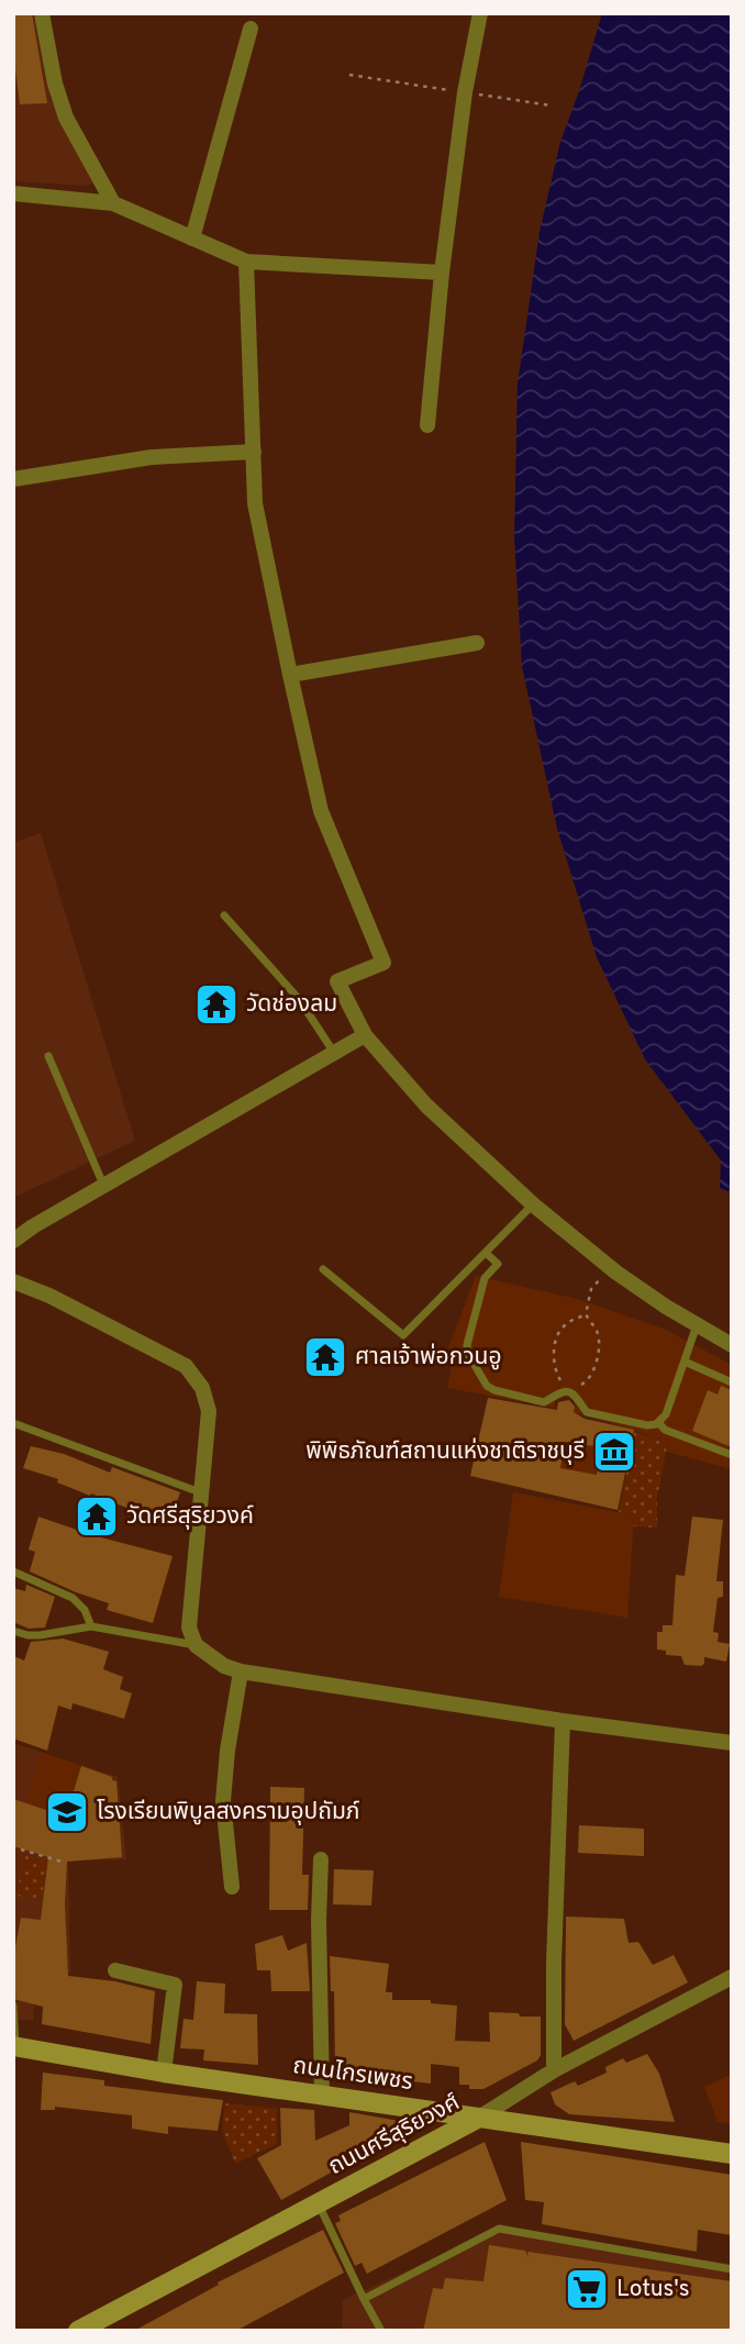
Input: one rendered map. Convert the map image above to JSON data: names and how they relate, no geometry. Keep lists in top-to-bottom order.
{
  "streets": {
    "main road": ["ถนนไกรเพชร", "ถนนศรีสุริยวงศ์"]
  },
  "crossings": [
    ["ถนนไกรเพชร", "ถนนศรีสุริยวงศ์"]
  ],
  "places": {
    "temple": ["วัดช่องลม", "ศาลเจ้าพ่อกวนอู", "วัดศรีสุริยวงค์"],
    "museum": ["พิพิธภัณฑ์สถานแห่งชาติราชบุรี"],
    "school or university": ["โรงเรียนพิบูลสงครามอุปถัมภ์"],
    "supermarket": ["Lotus's"]
  }
}
